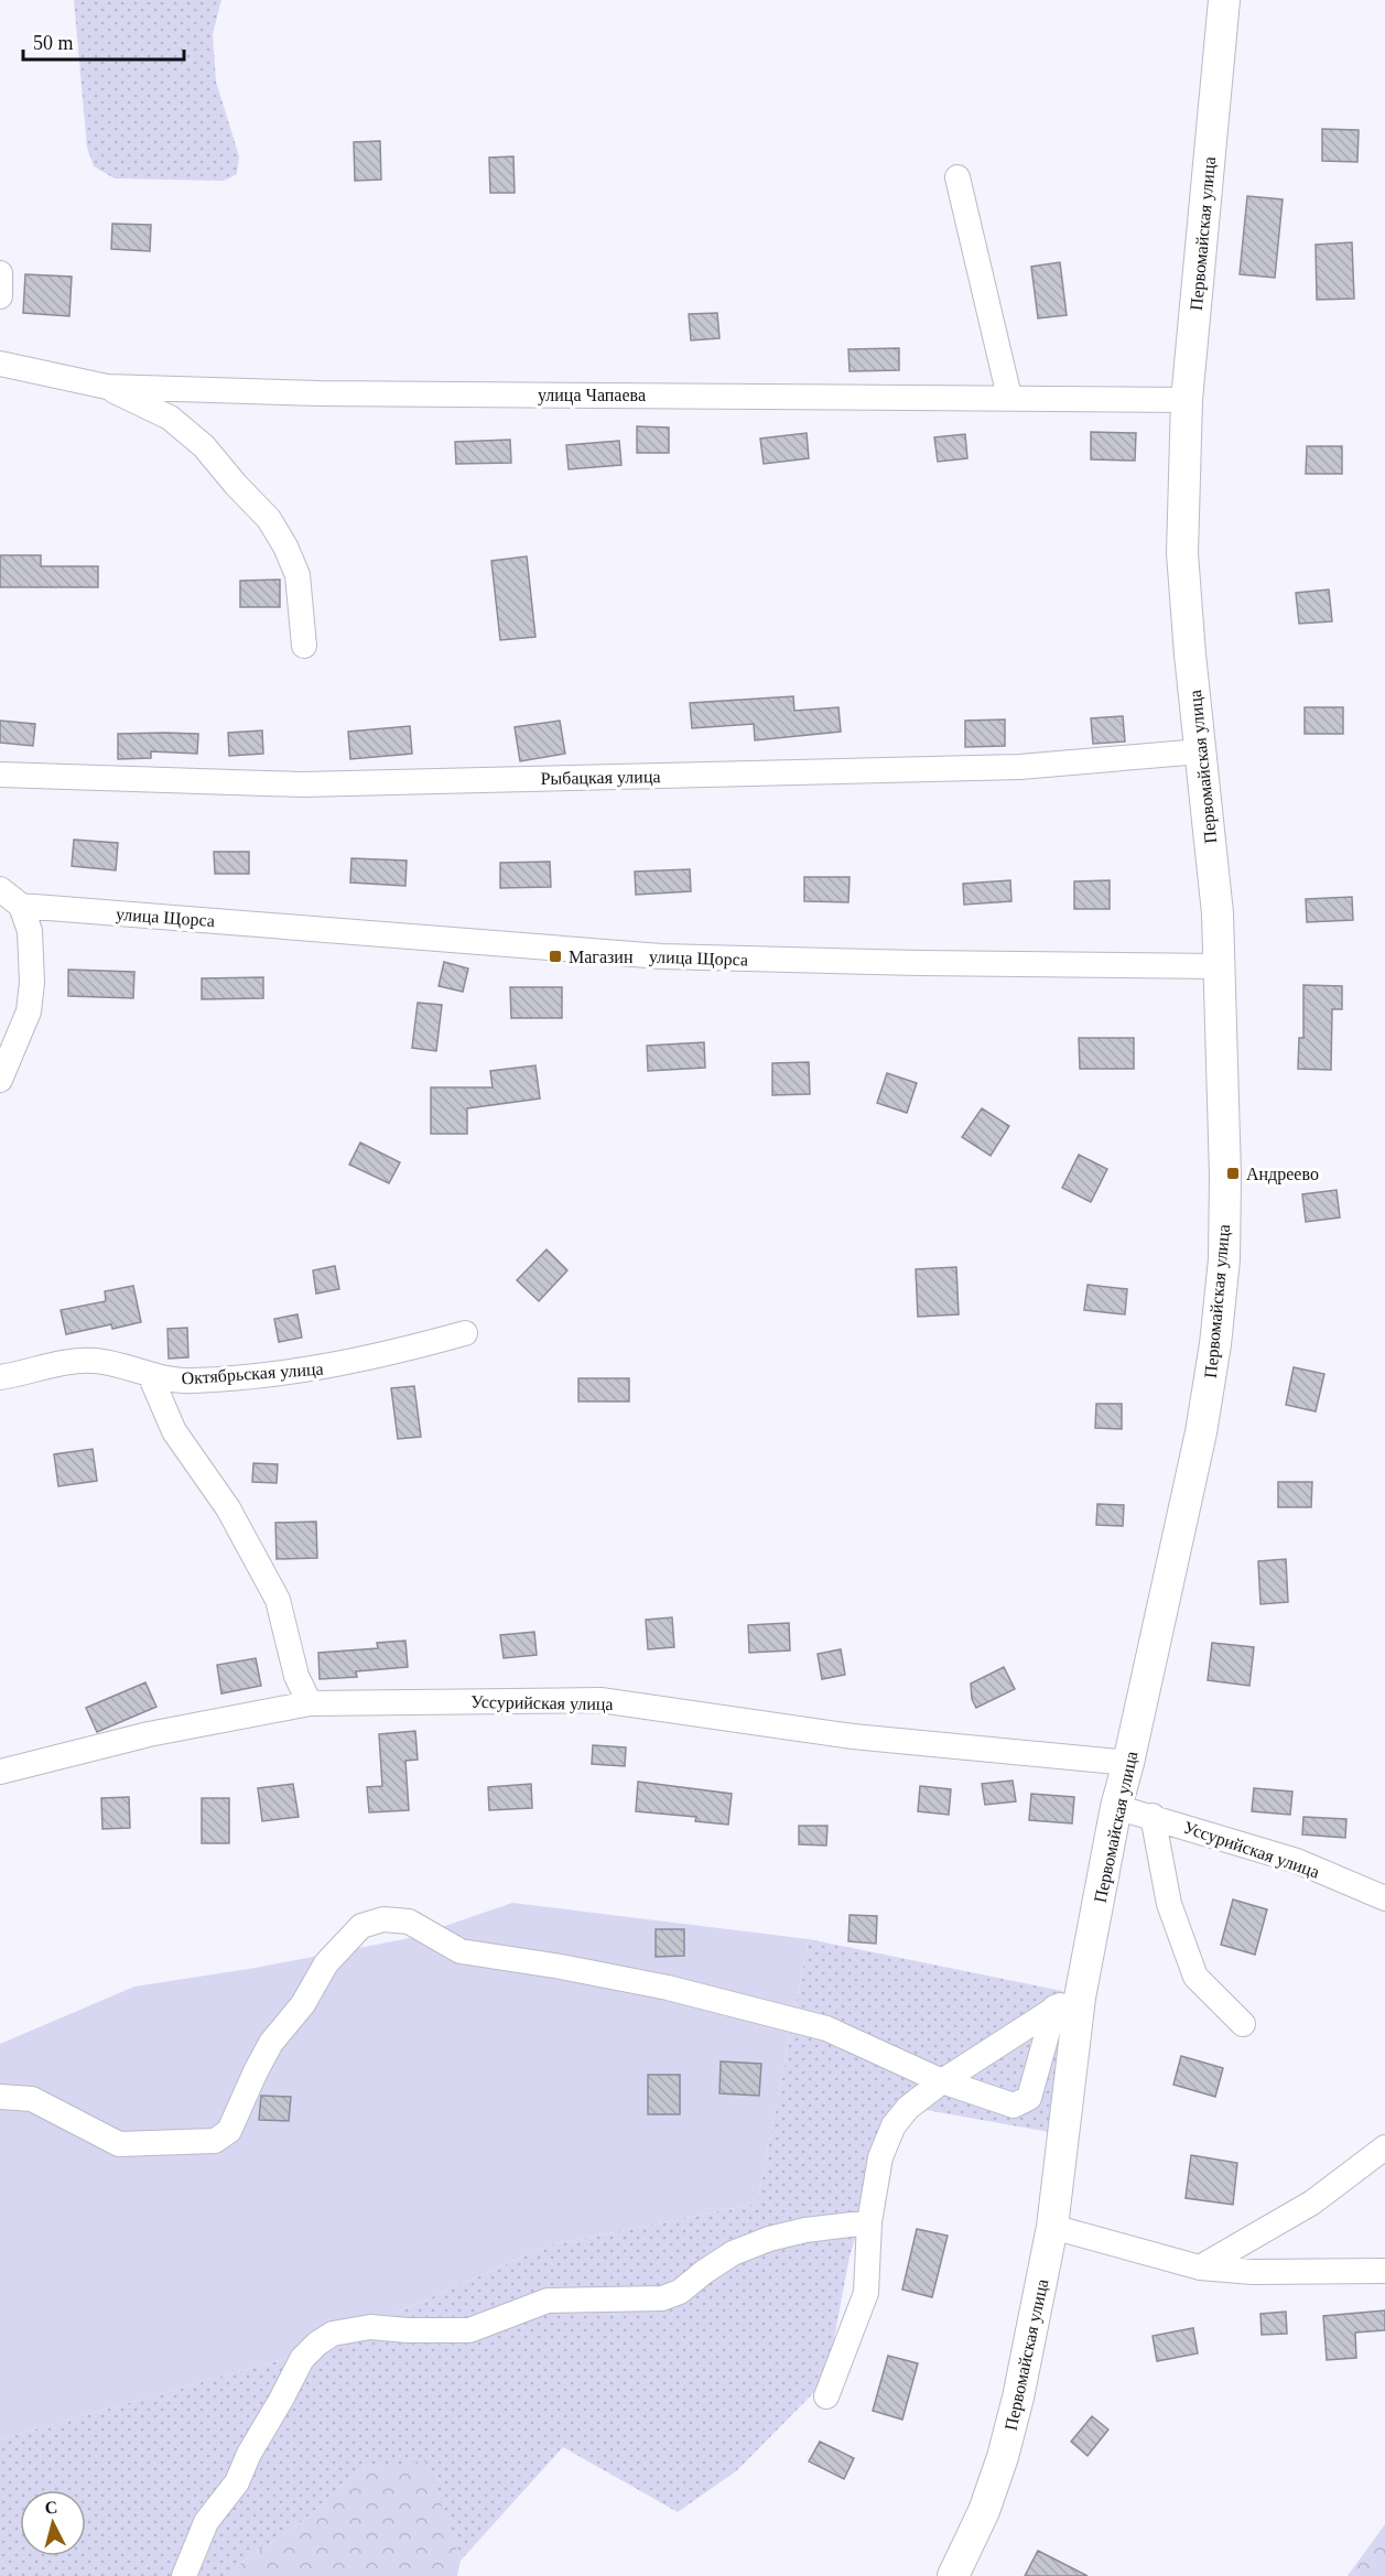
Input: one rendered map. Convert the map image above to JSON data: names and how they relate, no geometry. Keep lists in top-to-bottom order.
{
  "streets": {
    "main road": ["Первомайская улица"],
    "street": [
      "улица Чапаева",
      "Рыбацкая улица",
      "улица Щорса",
      "Октябрьская улица",
      "Уссурийская улица"
    ]
  },
  "crossings": [
    ["Первомайская улица", "улица Чапаева"],
    ["Первомайская улица", "Рыбацкая улица"],
    ["Первомайская улица", "улица Щорса"],
    ["Первомайская улица", "Уссурийская улица"]
  ],
  "places": {
    "transit": ["Магазин", "Андреево"]
  },
  "scale_bar": "50 m",
  "north": "top"
}
